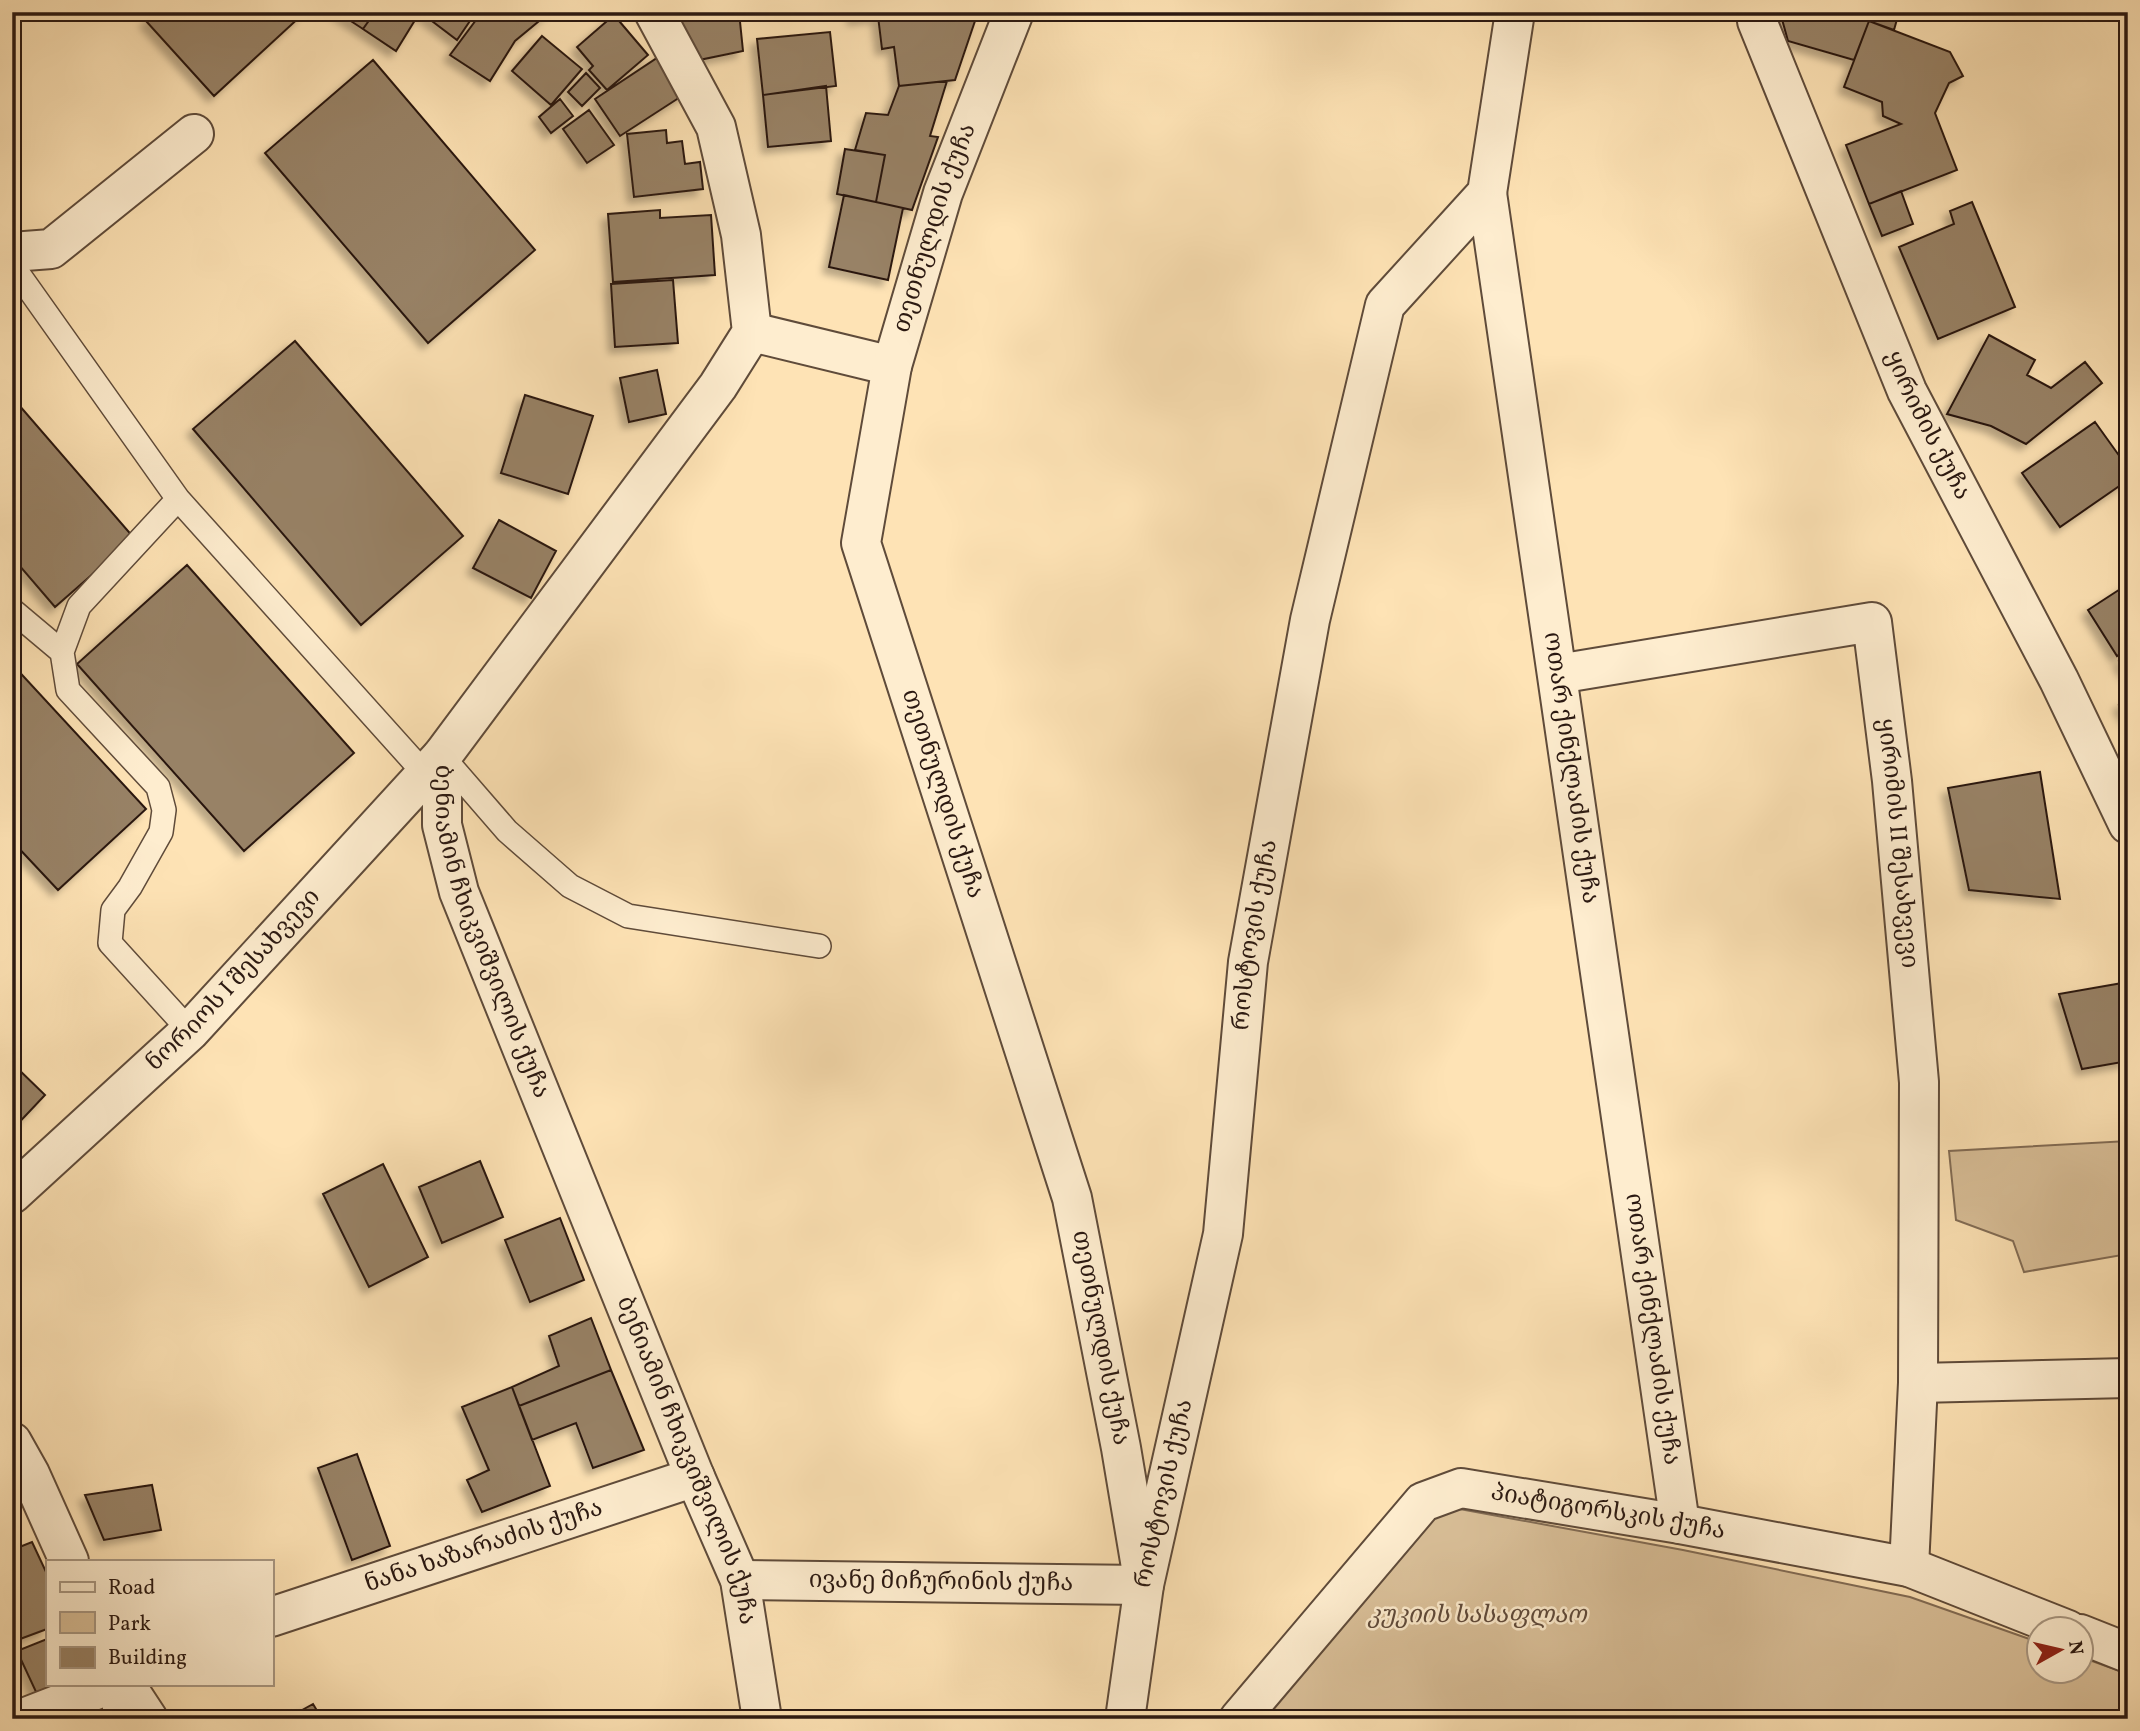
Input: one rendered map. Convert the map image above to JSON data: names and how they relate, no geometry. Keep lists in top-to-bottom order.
{
  "streets": {
    "street": [
      "თეთნულდის ქუჩა",
      "ყირიმის ქუჩა",
      "ოთარ ქინქლაძის ქუჩა",
      "ყირიმის II შესახვევი",
      "ბენიამინ ჩხიკვიშვილის ქუჩა",
      "როსტოვის ქუჩა",
      "ნორიოს I შესახვევი",
      "პიატიგორსკის ქუჩა",
      "ნანა ხაზარაძის ქუჩა",
      "ივანე მიჩურინის ქუჩა"
    ]
  },
  "crossings": [
    ["თეთნულდის ქუჩა", "როსტოვის ქუჩა"],
    ["თეთნულდის ქუჩა", "ივანე მიჩურინის ქუჩა"],
    ["ოთარ ქინქლაძის ქუჩა", "ყირიმის II შესახვევი"],
    ["ოთარ ქინქლაძის ქუჩა", "როსტოვის ქუჩა"],
    ["ოთარ ქინქლაძის ქუჩა", "პიატიგორსკის ქუჩა"],
    ["ყირიმის II შესახვევი", "პიატიგორსკის ქუჩა"],
    ["ბენიამინ ჩხიკვიშვილის ქუჩა", "ნორიოს I შესახვევი"],
    ["ბენიამინ ჩხიკვიშვილის ქუჩა", "ნანა ხაზარაძის ქუჩა"],
    ["ბენიამინ ჩხიკვიშვილის ქუჩა", "ივანე მიჩურინის ქუჩა"],
    ["როსტოვის ქუჩა", "ივანე მიჩურინის ქუჩა"]
  ],
  "parks": ["კუკიის სასაფლაო"],
  "legend": ["Road", "Park", "Building"],
  "north": "right"
}
